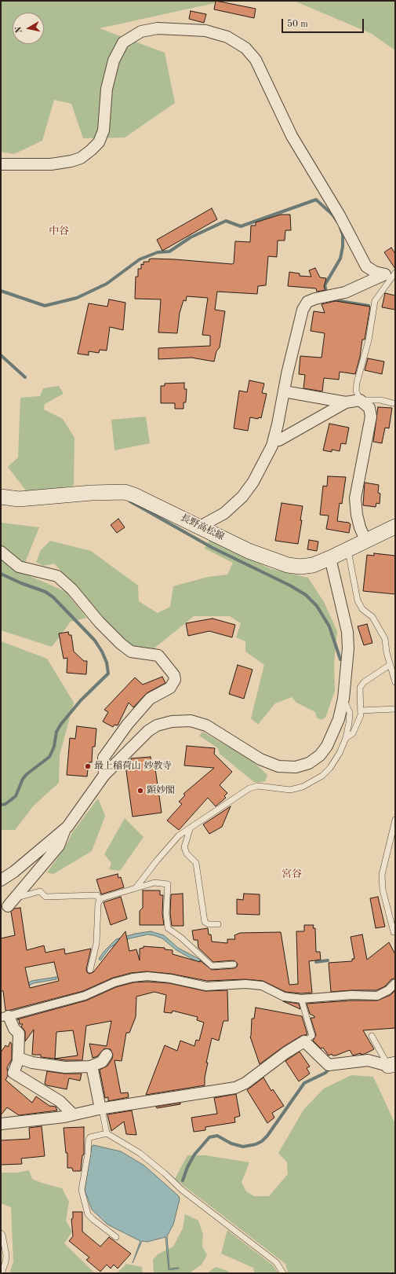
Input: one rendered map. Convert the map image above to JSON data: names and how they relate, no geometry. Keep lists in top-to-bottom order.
{
  "streets": {
    "main road": ["長野高松線"]
  },
  "districts": ["中谷", "宮谷"],
  "places": ["最上稲荷山 妙教寺", "顕妙閣"],
  "scale_bar": "50 m",
  "north": "left"
}
